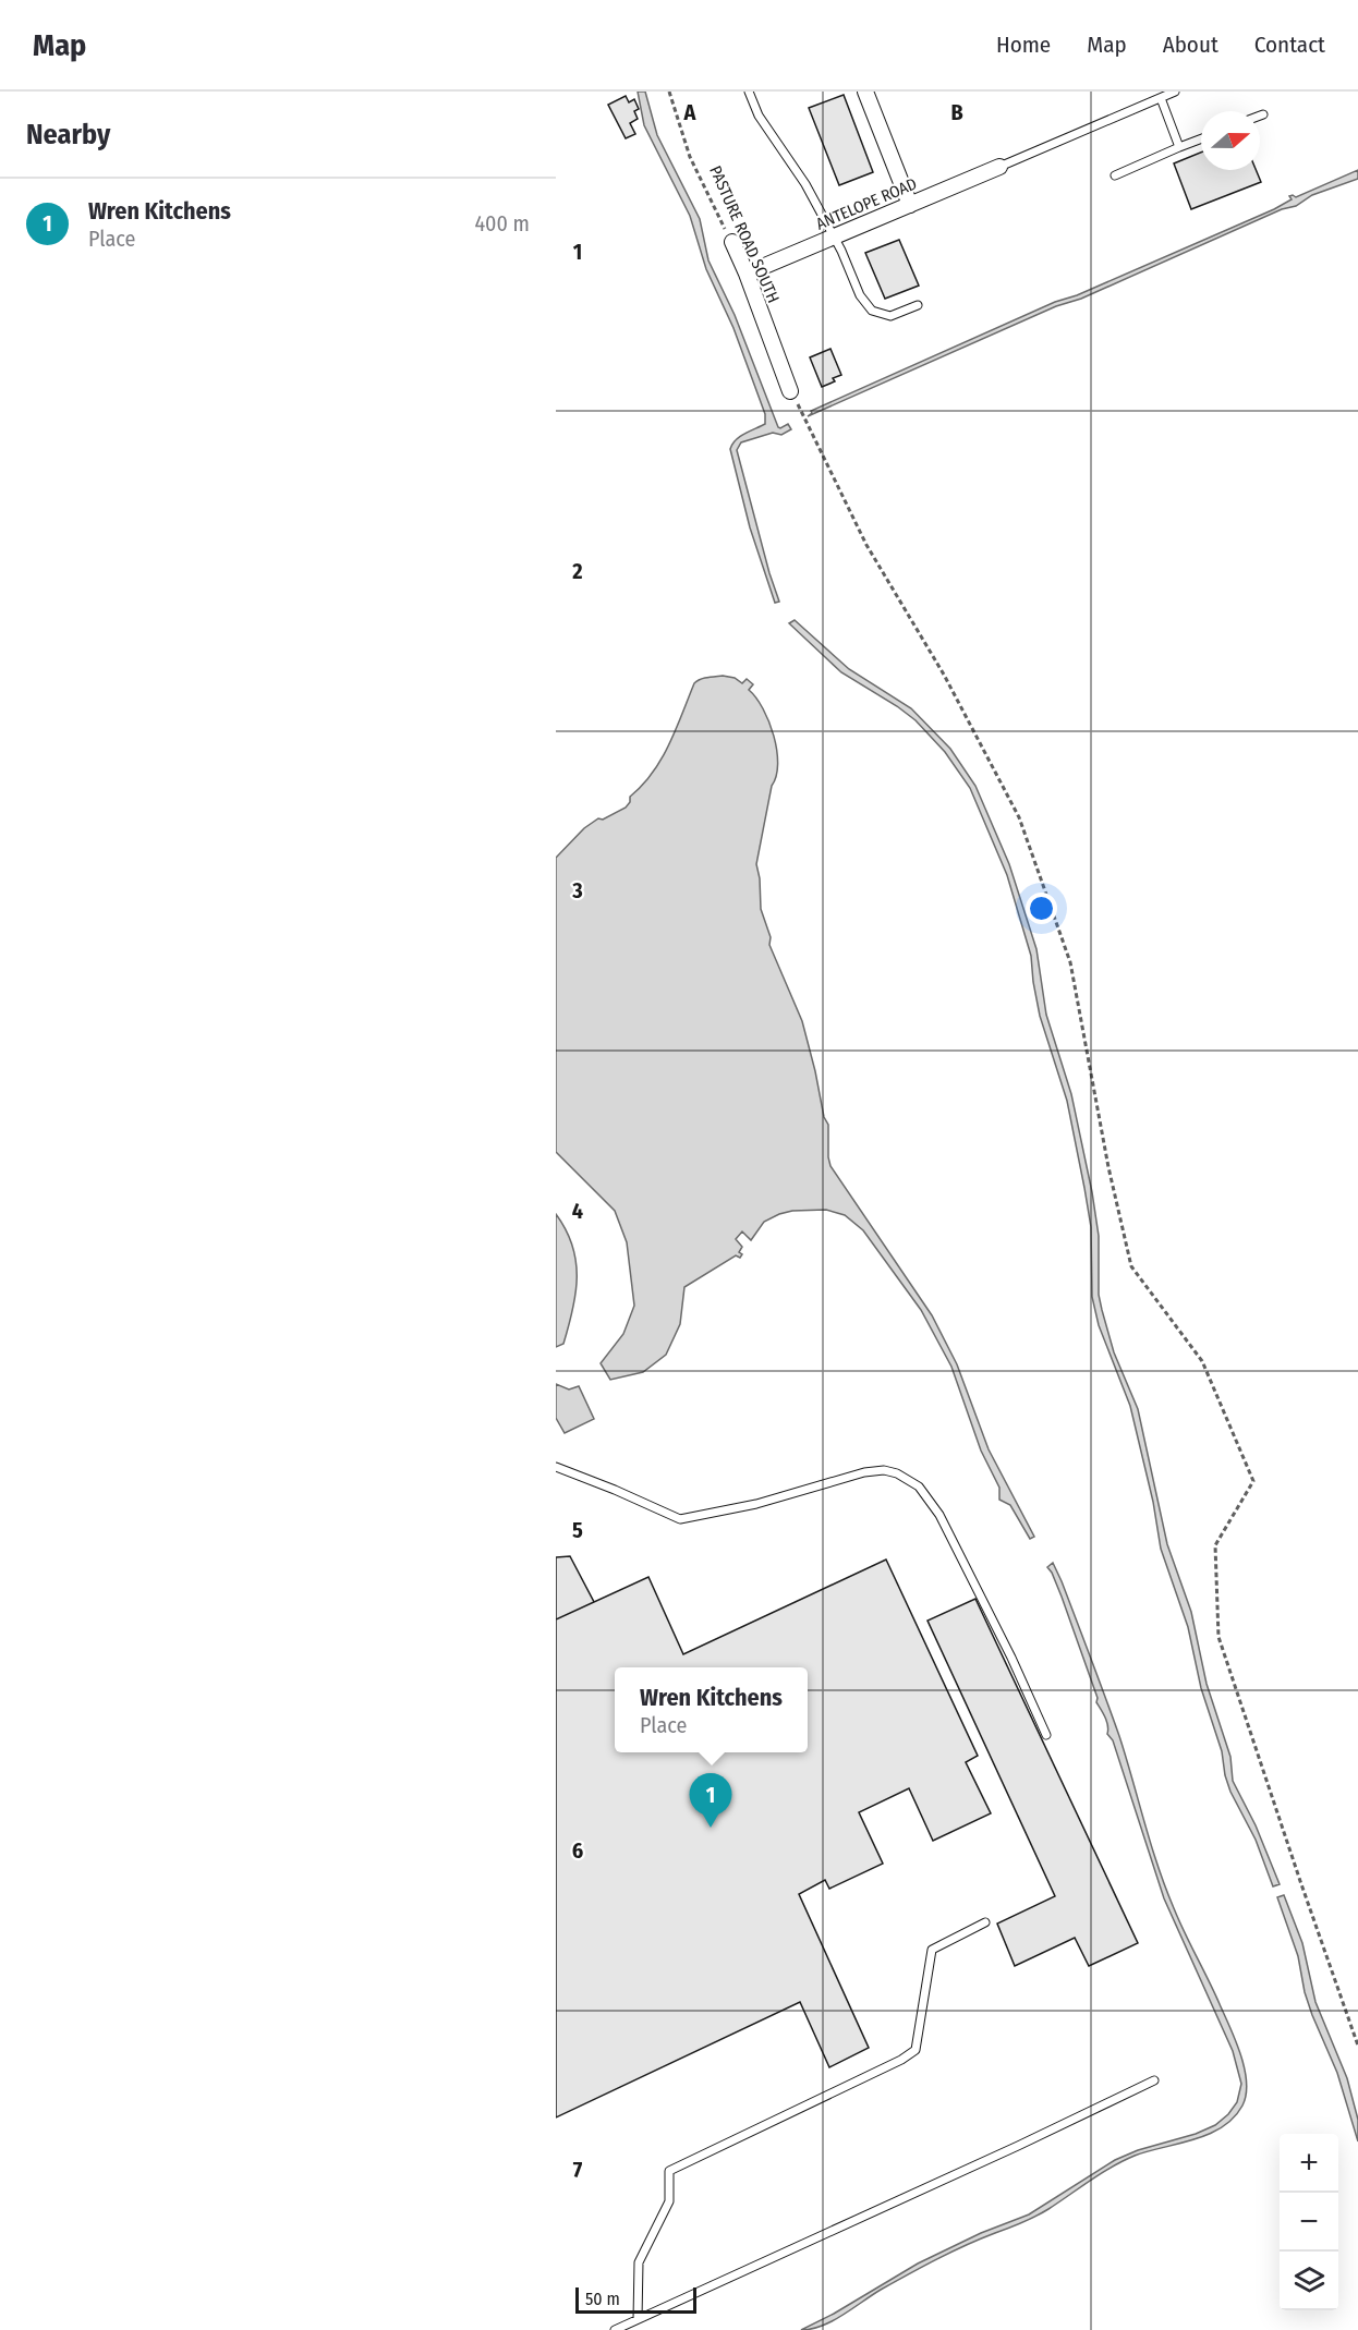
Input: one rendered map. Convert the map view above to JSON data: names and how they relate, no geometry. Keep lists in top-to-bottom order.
{
  "streets": {
    "street": ["ANTELOPE ROAD", "PASTURE ROAD SOUTH"]
  },
  "crossings": [
    ["ANTELOPE ROAD", "PASTURE ROAD SOUTH"]
  ],
  "scale_bar": "50 m",
  "north": "right",
  "page": {
    "header": "Map",
    "nav": [
      "Home",
      "Map",
      "About",
      "Contact"
    ],
    "heading": "Nearby",
    "list": [
      {
        "mark": "1",
        "name": "Wren Kitchens",
        "note": "Place",
        "value": "400 m"
      }
    ],
    "popup": ["Wren Kitchens", "Place"],
    "pins": "1",
    "map_buttons": ["+", "−"],
    "scale": "50 m"
  },
  "grid": {
    "columns": ["A", "B"],
    "rows": [
      "1",
      "2",
      "3",
      "4",
      "5",
      "6",
      "7"
    ]
  }
}
